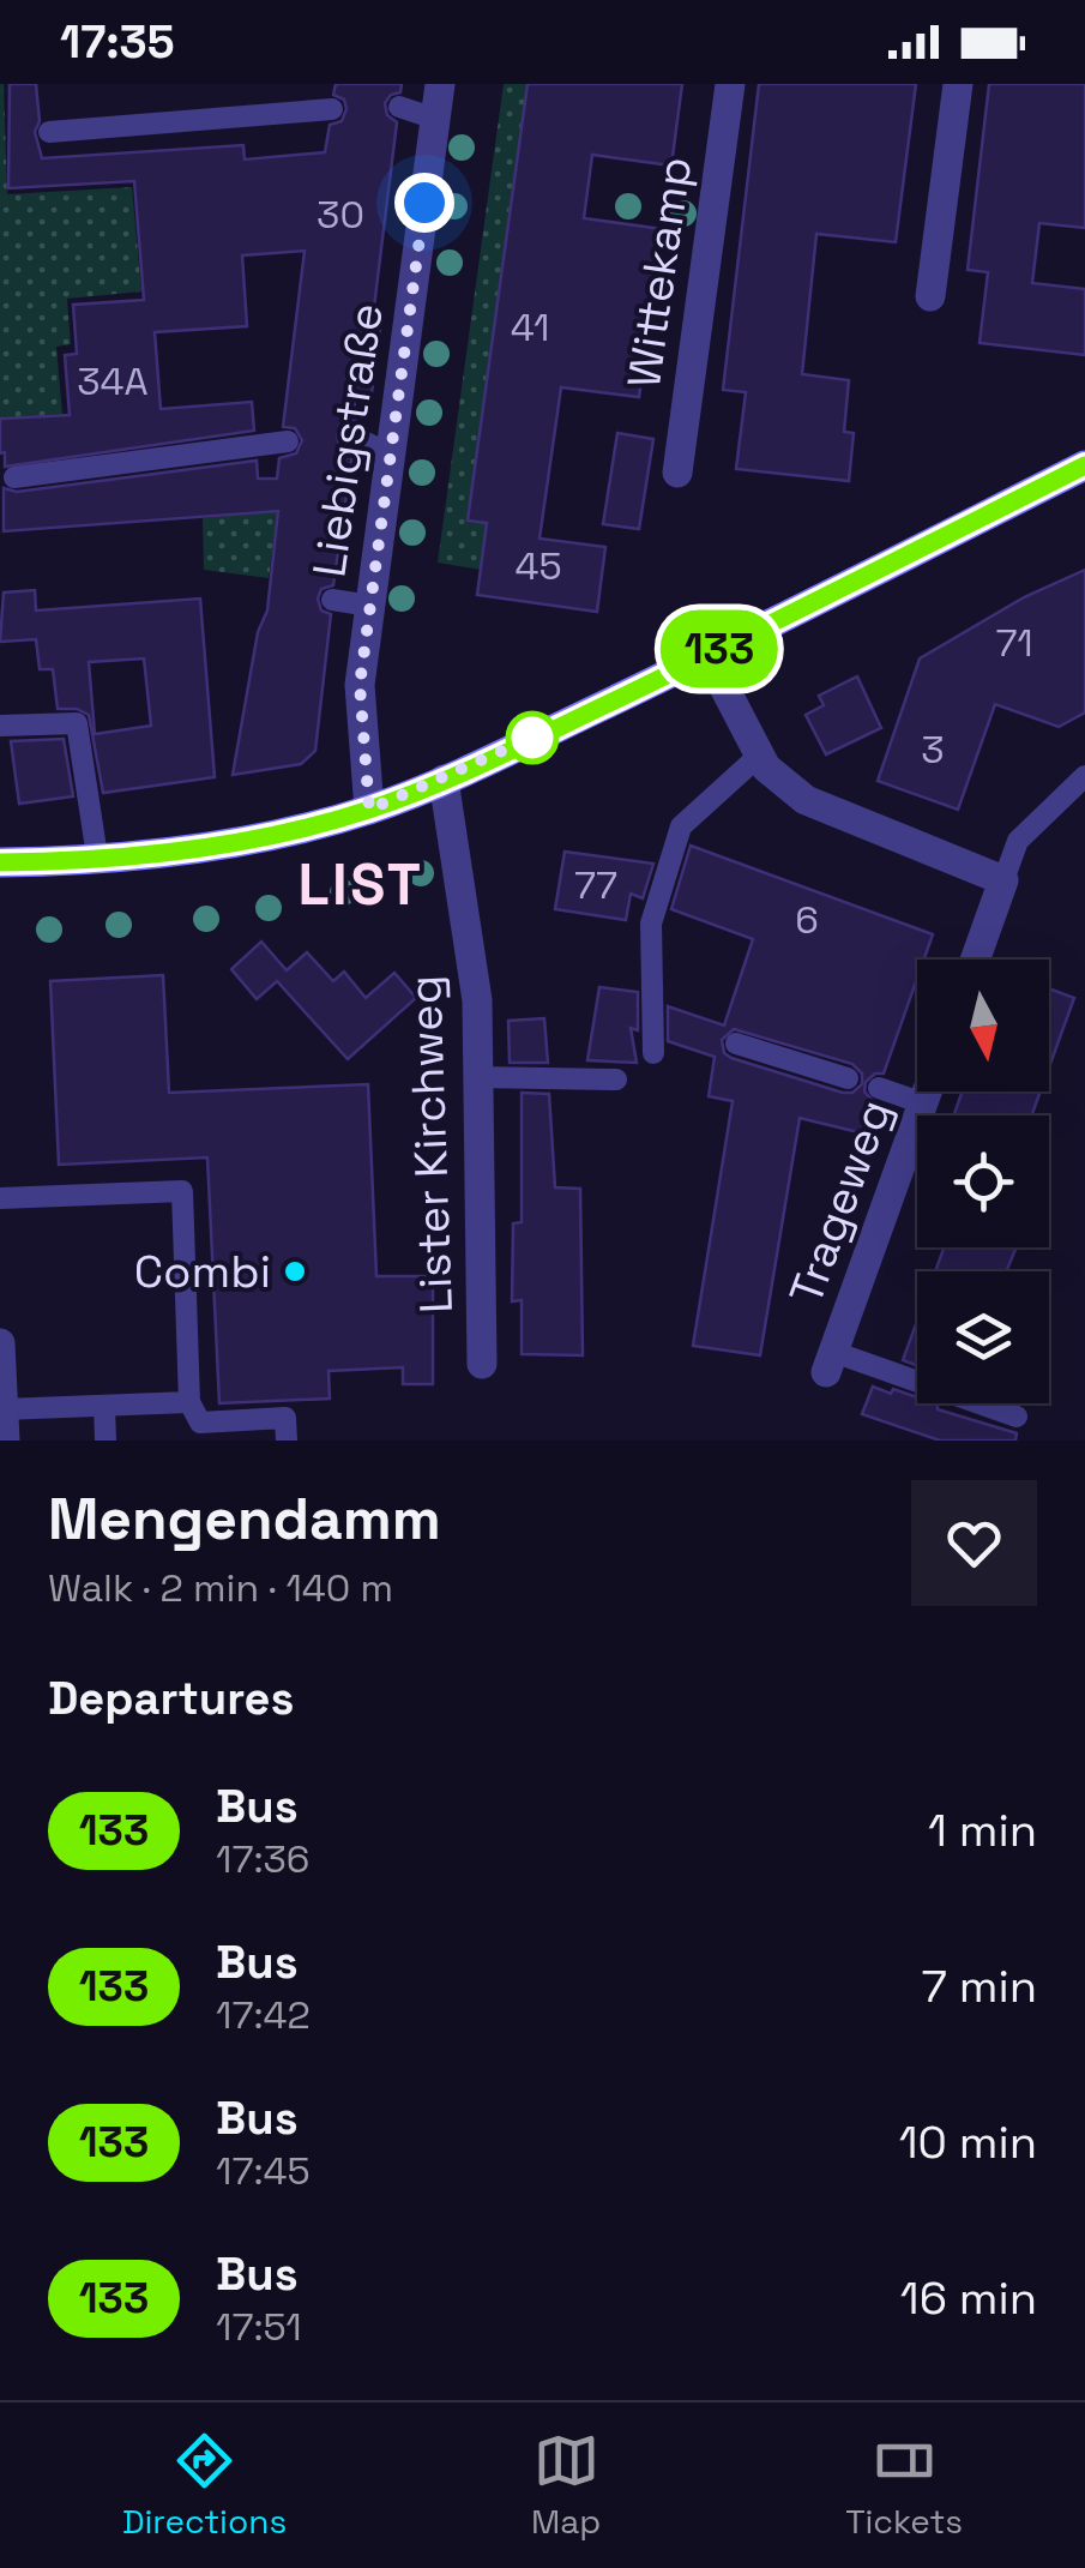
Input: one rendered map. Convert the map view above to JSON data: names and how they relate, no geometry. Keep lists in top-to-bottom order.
{
  "streets": {
    "street": [
      "Wittekamp",
      "Liebigstraße",
      "Lister Kirchweg",
      "Trageweg"
    ]
  },
  "districts": ["LIST"],
  "places": ["Combi"],
  "lines": ["bus line 133"],
  "house_numbers": [
    "30",
    "41",
    "34A",
    "45",
    "71",
    "3",
    "77",
    "6"
  ],
  "north": "bottom",
  "page": {
    "status": "17:35",
    "on_map": "133",
    "heading": [
      ["Mengendamm", "Walk · 2 min · 140 m"],
      "Departures"
    ],
    "list": [
      {
        "mark": "133",
        "name": "Bus",
        "note": "17:36",
        "value": "1 min"
      },
      {
        "mark": "133",
        "name": "Bus",
        "note": "17:42",
        "value": "7 min"
      },
      {
        "mark": "133",
        "name": "Bus",
        "note": "17:45",
        "value": "10 min"
      },
      {
        "mark": "133",
        "name": "Bus",
        "note": "17:51",
        "value": "16 min"
      }
    ],
    "tabs": ["Directions", "Map", "Tickets"]
  }
}
